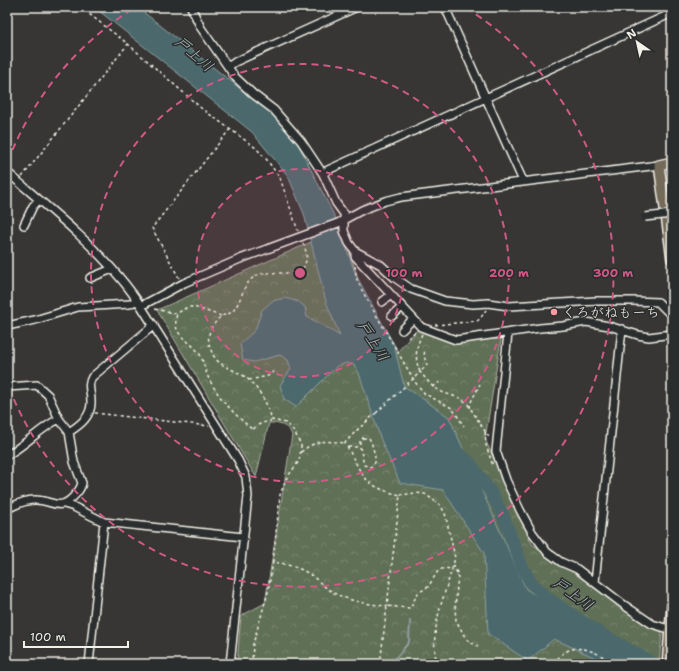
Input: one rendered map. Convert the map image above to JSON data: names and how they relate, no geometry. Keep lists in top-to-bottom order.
{
  "water": ["戸上川"],
  "places": ["くろがねもーち"],
  "scale_bar": "100 m",
  "north": "top left",
  "rings": ["100 m", "200 m", "300 m"]
}
